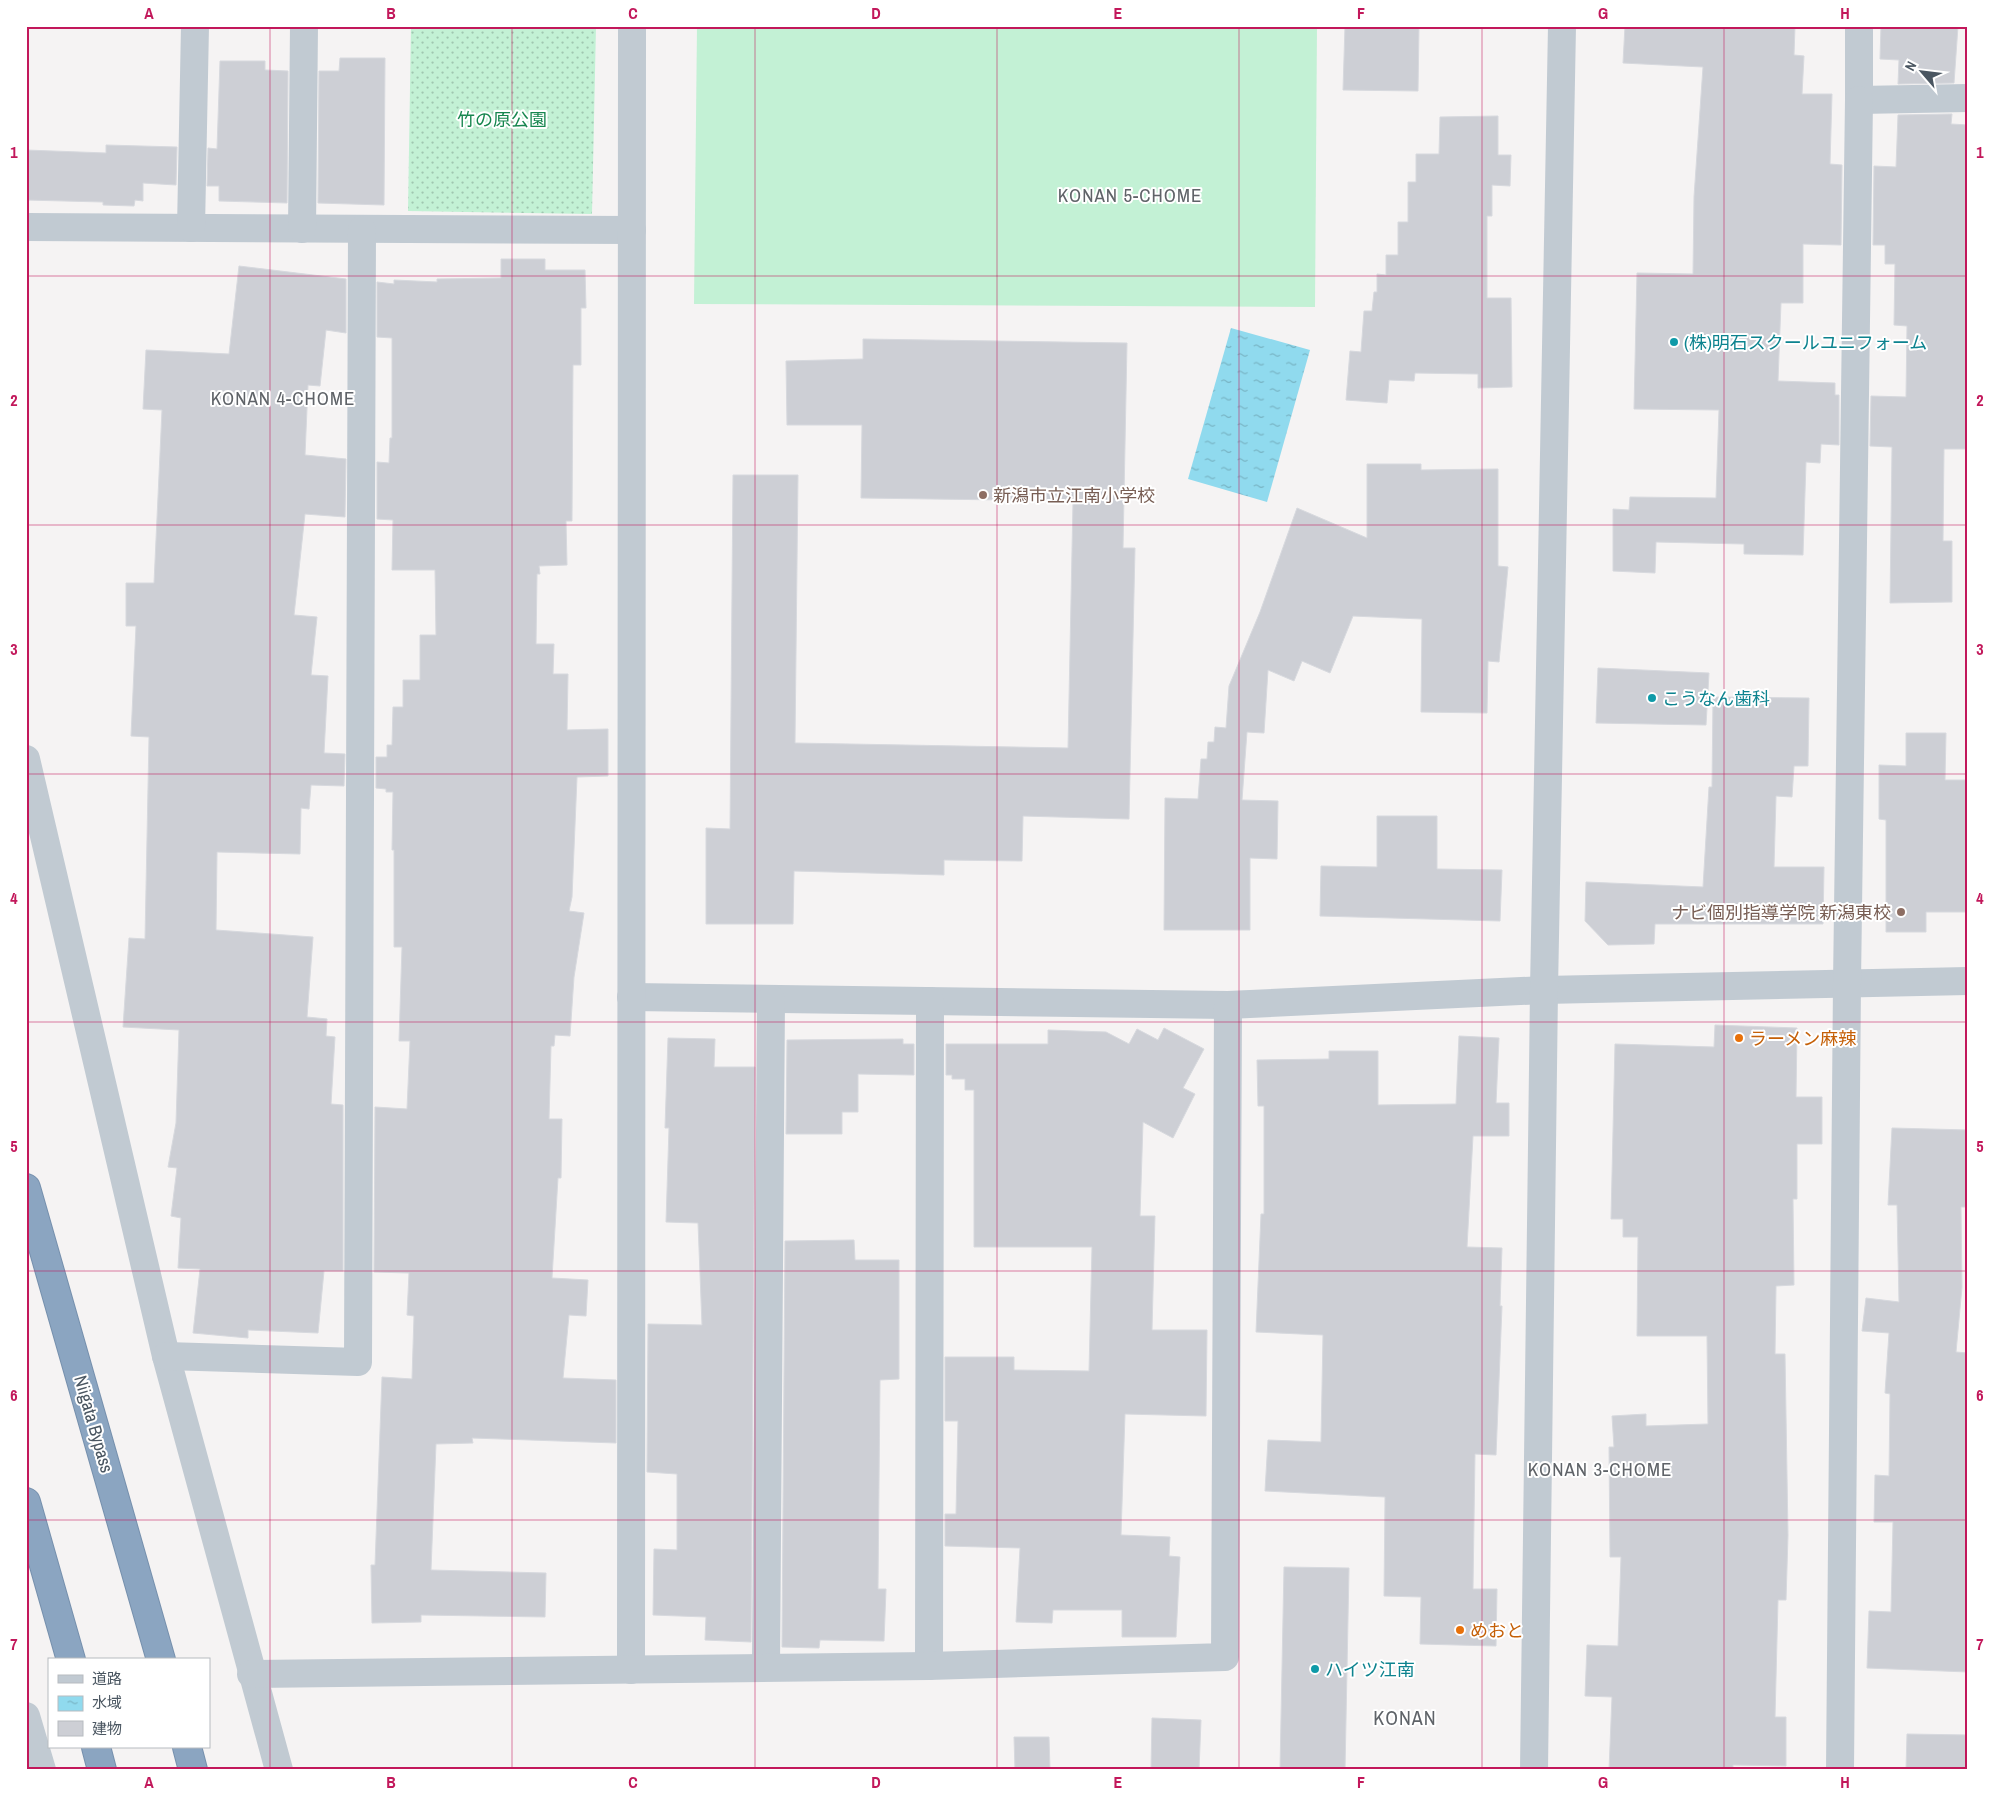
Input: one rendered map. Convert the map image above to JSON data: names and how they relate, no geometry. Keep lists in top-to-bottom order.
{
  "streets": {
    "highway": ["Niigata Bypass"]
  },
  "districts": [
    "KONAN 5-CHOME",
    "KONAN 4-CHOME",
    "KONAN 3-CHOME",
    "KONAN"
  ],
  "parks": ["竹の原公園"],
  "places": [
    "(株)明石スクールユニフォーム",
    "新潟市立江南小学校",
    "こうなん歯科",
    "ナビ個別指導学院 新潟東校",
    "ラーメン麻辣",
    "めおと",
    "ハイツ江南"
  ],
  "legend": ["道路", "水域", "建物"],
  "north": "top left",
  "grid": {
    "columns": [
      "A",
      "B",
      "C",
      "D",
      "E",
      "F",
      "G",
      "H"
    ],
    "rows": [
      "1",
      "2",
      "3",
      "4",
      "5",
      "6",
      "7"
    ]
  }
}
